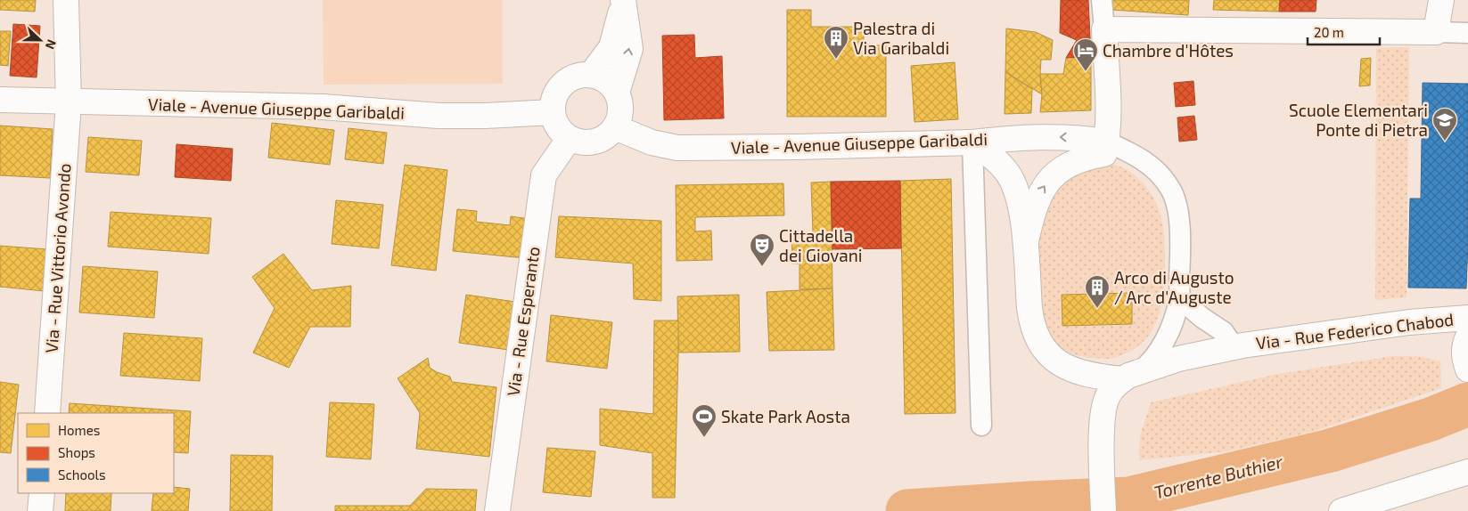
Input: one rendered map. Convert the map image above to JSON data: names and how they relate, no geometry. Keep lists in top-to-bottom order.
{
  "streets": {
    "street": [
      "Viale - Avenue Giuseppe Garibaldi",
      "Via - Rue Vittorio Avondo",
      "Via - Rue Esperanto",
      "Via - Rue Federico Chabod"
    ]
  },
  "crossings": [
    ["Viale - Avenue Giuseppe Garibaldi", "Via - Rue Vittorio Avondo"],
    ["Viale - Avenue Giuseppe Garibaldi", "Via - Rue Esperanto"]
  ],
  "water": ["Torrente Buthier"],
  "places": {
    "building": ["Palestra di Via Garibaldi", "Arco di Augusto / Arc d'Auguste"],
    "hotel": ["Chambre d'Hôtes"],
    "school or university": ["Scuole Elementari Ponte di Pietra"],
    "theatre": ["Cittadella dei Giovani"],
    "sports": ["Skate Park Aosta"]
  },
  "legend": ["Homes", "Shops", "Schools"],
  "scale_bar": "20 m",
  "north": "right"
}
